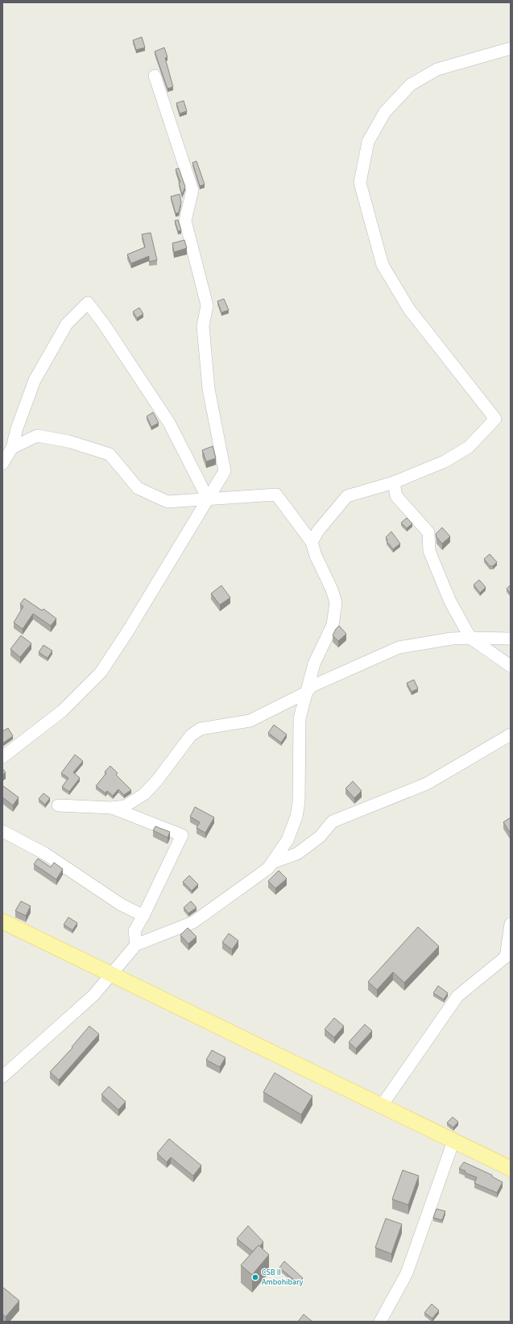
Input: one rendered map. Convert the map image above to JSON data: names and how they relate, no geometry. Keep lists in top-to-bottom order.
{
  "places": ["CSB II Ambohibary"]
}
